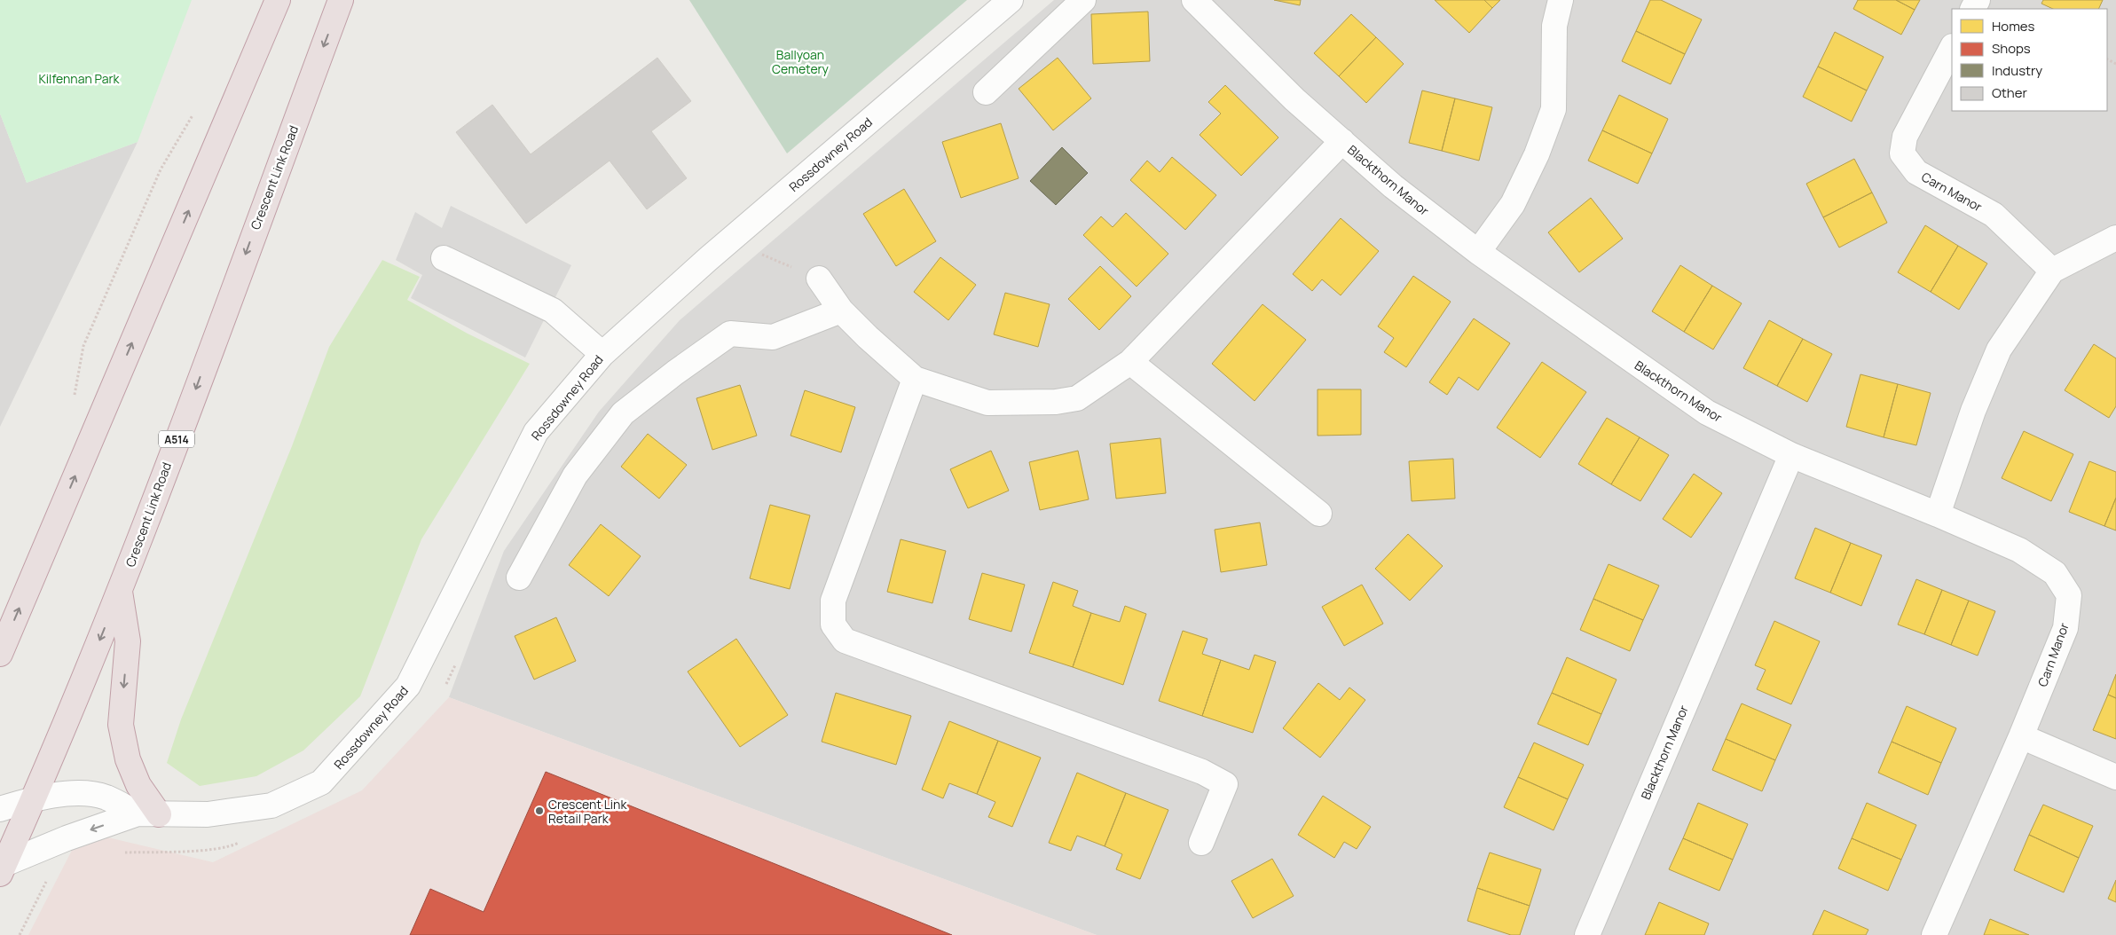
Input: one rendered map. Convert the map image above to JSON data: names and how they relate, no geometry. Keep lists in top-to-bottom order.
{
  "streets": {
    "highway": ["Crescent Link Road", "A514"],
    "street": ["Rossdowney Road", "Blackthorn Manor", "Carn Manor"]
  },
  "crossings": [
    ["Rossdowney Road", "Crescent Link Road"],
    ["Blackthorn Manor", "Carn Manor"]
  ],
  "parks": ["Ballyoan Cemetery", "Kilfennan Park"],
  "places": ["Crescent Link Retail Park"],
  "legend": [
    "Homes",
    "Shops",
    "Industry",
    "Other"
  ]
}
